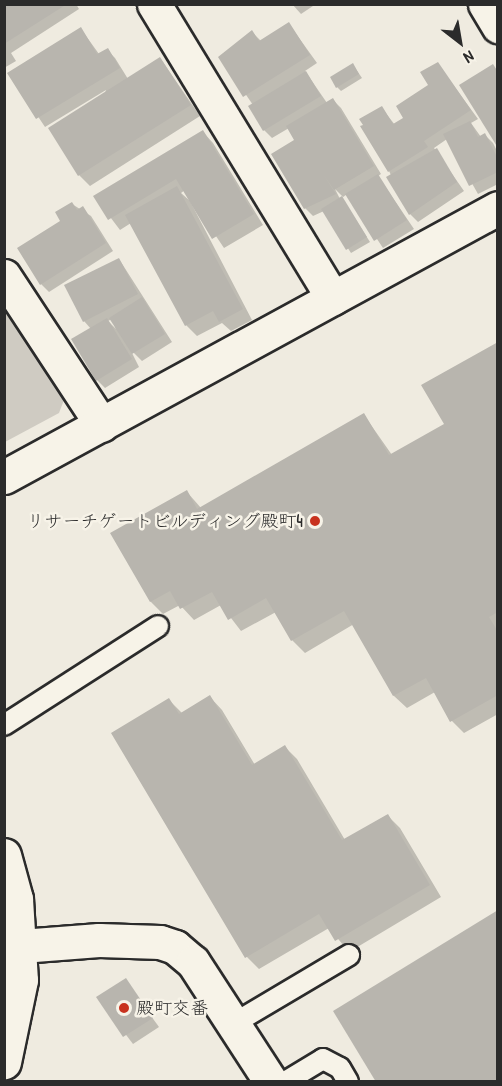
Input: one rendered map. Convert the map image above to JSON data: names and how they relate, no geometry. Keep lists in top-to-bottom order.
{
  "places": ["リサーチゲートビルディング殿町4", "殿町交番"],
  "north": "bottom right"
}
